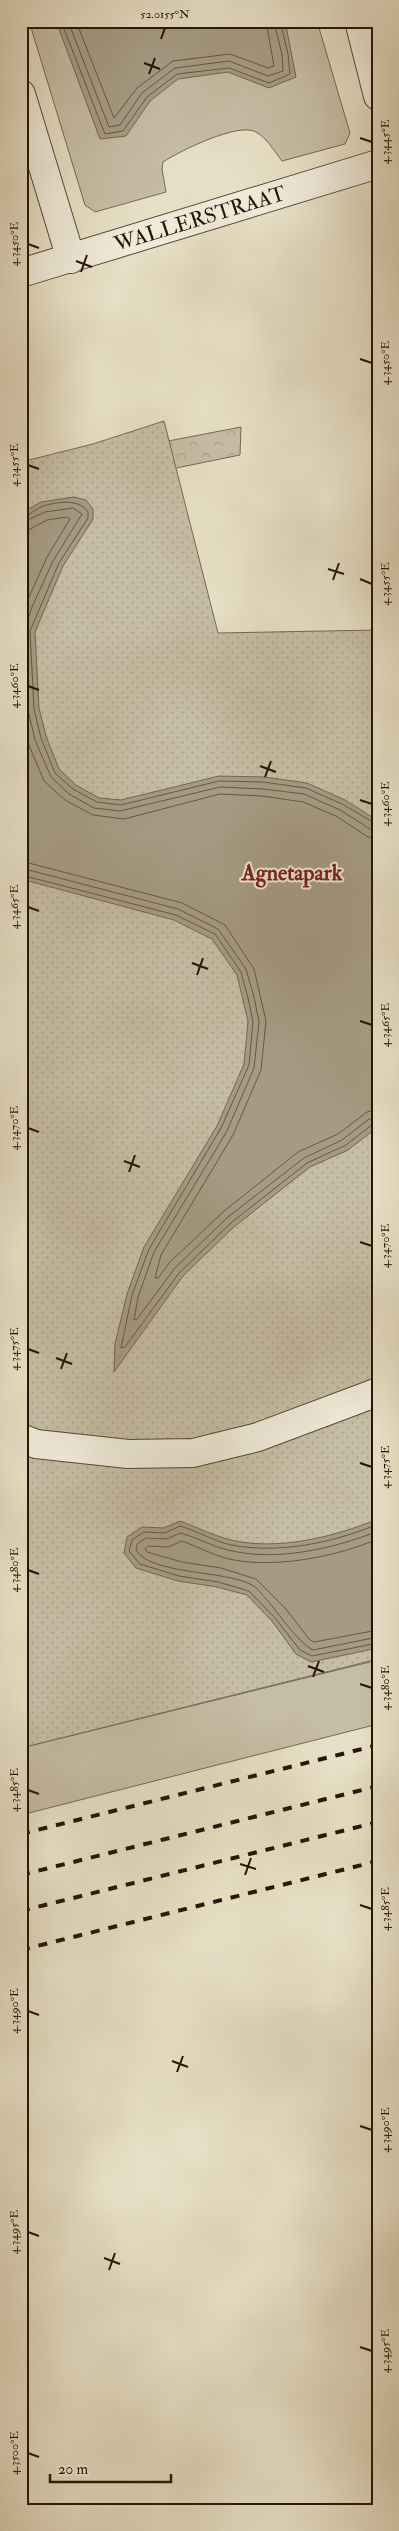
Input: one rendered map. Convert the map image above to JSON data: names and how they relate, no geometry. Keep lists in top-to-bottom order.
{
  "streets": {
    "street": ["WALLERSTRAAT"]
  },
  "districts": ["Agnetapark"],
  "scale_bar": "20 m",
  "coordinates": [
    "52.0155°N",
    "4.3445°E",
    "4.3450°E",
    "4.3455°E",
    "4.3460°E",
    "4.3465°E",
    "4.3470°E",
    "4.3475°E",
    "4.3480°E",
    "4.3485°E",
    "4.3490°E",
    "4.3495°E",
    "4.3500°E"
  ]
}
